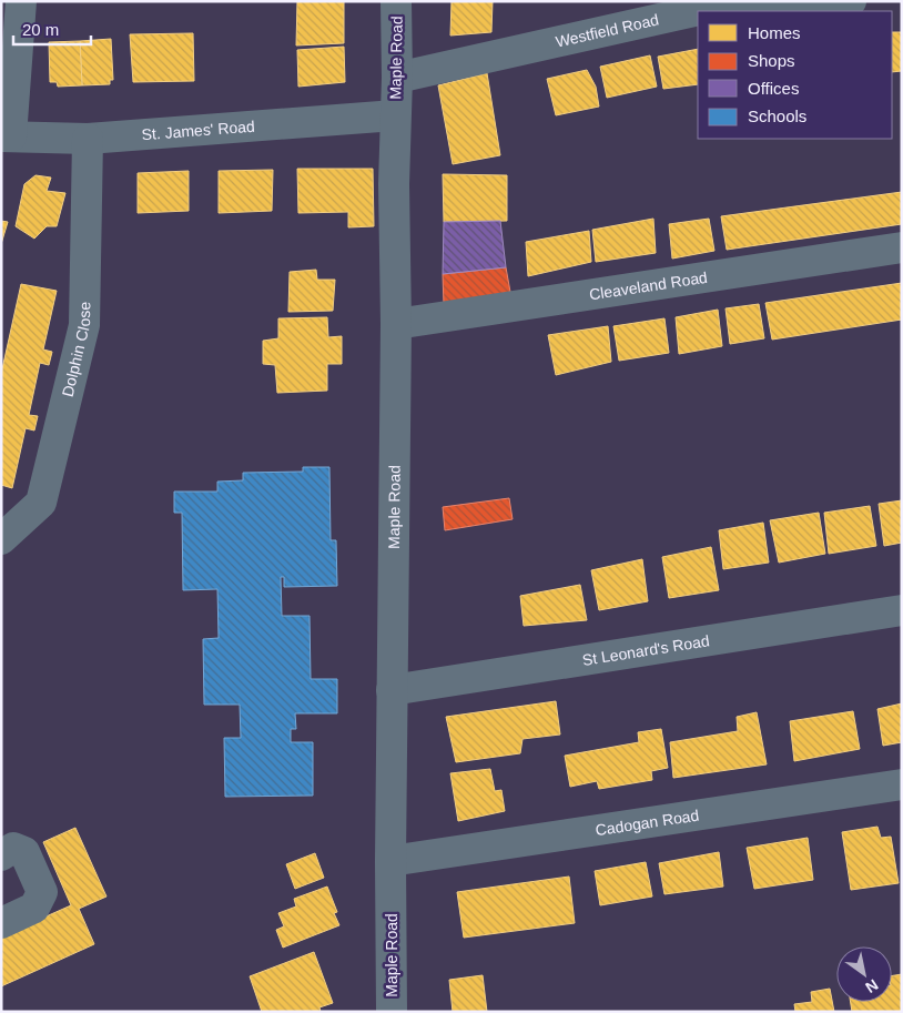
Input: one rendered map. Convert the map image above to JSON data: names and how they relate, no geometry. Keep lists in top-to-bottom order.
{
  "streets": {
    "street": [
      "Westfield Road",
      "Maple Road",
      "St. James' Road",
      "Cleaveland Road",
      "Dolphin Close",
      "St Leonard's Road",
      "Cadogan Road"
    ]
  },
  "crossings": [
    ["Westfield Road", "Maple Road"],
    ["Maple Road", "St. James' Road"],
    ["Maple Road", "Cleaveland Road"],
    ["Maple Road", "St Leonard's Road"],
    ["Maple Road", "Cadogan Road"],
    ["St. James' Road", "Dolphin Close"]
  ],
  "legend": [
    "Homes",
    "Shops",
    "Offices",
    "Schools"
  ],
  "scale_bar": "20 m",
  "north": "bottom right"
}
